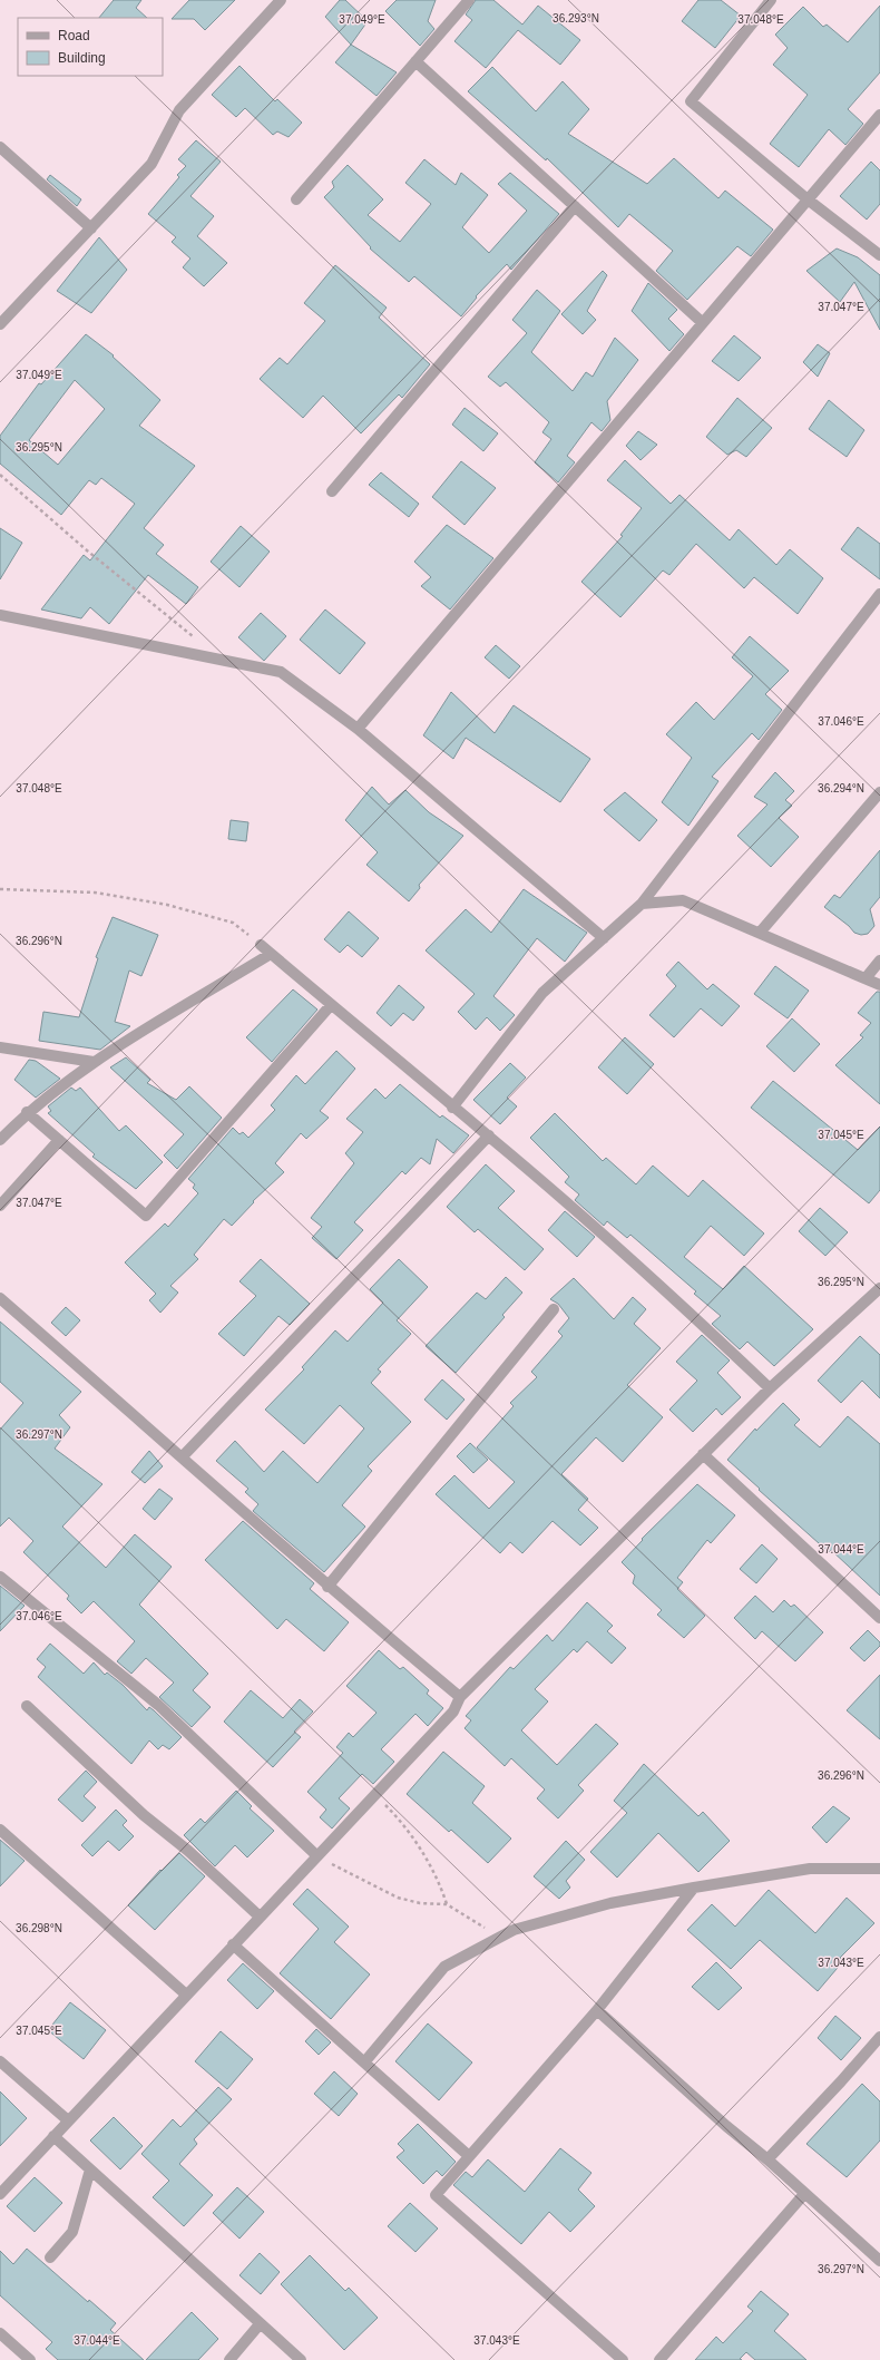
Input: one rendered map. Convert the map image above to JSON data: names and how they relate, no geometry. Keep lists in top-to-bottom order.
{
  "legend": ["Road", "Building"],
  "coordinates": [
    "36.293°N",
    "37.049°E",
    "37.048°E",
    "37.047°E",
    "36.295°N",
    "37.046°E",
    "36.294°N",
    "36.296°N",
    "37.045°E",
    "36.297°N",
    "37.044°E",
    "36.298°N",
    "37.043°E"
  ]
}
